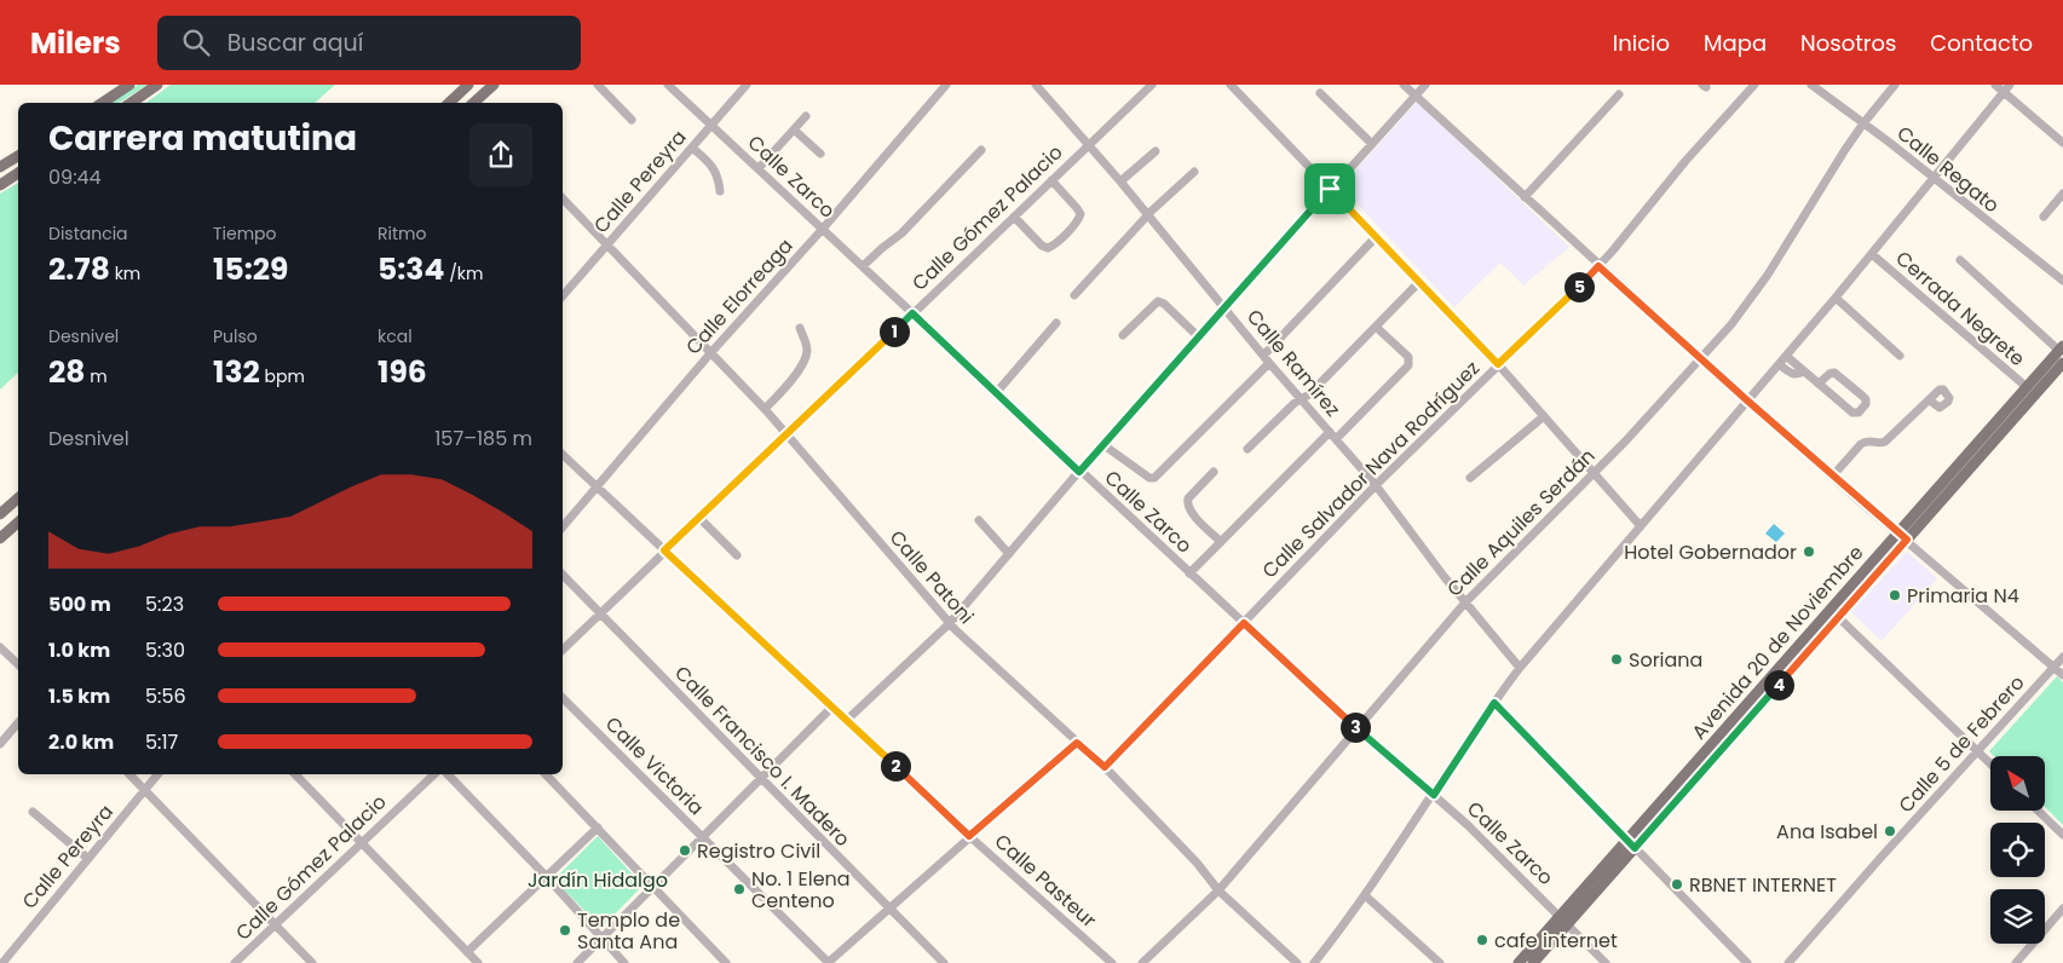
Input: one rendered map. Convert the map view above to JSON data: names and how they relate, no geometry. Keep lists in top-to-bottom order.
{
  "streets": {
    "main road": ["Avenida 20 de Noviembre"],
    "street": [
      "Calle Regato",
      "Calle Zarco",
      "Calle Pereyra",
      "Calle Gómez Palacio",
      "Calle Elorreaga",
      "Cerrada Negrete",
      "Calle Ramírez",
      "Calle Salvador Nava Rodríguez",
      "Calle Aquiles Serdán",
      "Calle Patoni",
      "Calle 5 de Febrero",
      "Calle Francisco I. Madero",
      "Calle Victoria",
      "Calle Pasteur"
    ]
  },
  "crossings": [
    ["Calle Regato", "Calle Aquiles Serdán"],
    ["Calle Zarco", "Calle Pereyra"],
    ["Calle Zarco", "Calle Gómez Palacio"],
    ["Calle Zarco", "Calle Elorreaga"],
    ["Calle Zarco", "Calle Salvador Nava Rodríguez"],
    ["Calle Zarco", "Calle Aquiles Serdán"],
    ["Calle Zarco", "Avenida 20 de Noviembre"],
    ["Calle Pereyra", "Calle Patoni"],
    ["Calle Gómez Palacio", "Calle Ramírez"],
    ["Calle Gómez Palacio", "Calle Patoni"],
    ["Calle Gómez Palacio", "Calle Francisco I. Madero"],
    ["Calle Gómez Palacio", "Calle Pasteur"],
    ["Calle Elorreaga", "Calle Patoni"],
    ["Calle Elorreaga", "Calle Pasteur"],
    ["Cerrada Negrete", "Avenida 20 de Noviembre"],
    ["Calle Ramírez", "Calle Salvador Nava Rodríguez"],
    ["Calle Ramírez", "Calle Aquiles Serdán"],
    ["Calle Salvador Nava Rodríguez", "Calle Patoni"],
    ["Calle Aquiles Serdán", "Calle Patoni"]
  ],
  "parks": ["Jardín Hidalgo"],
  "places": [
    "Hotel Gobernador",
    "Primaria N4",
    "Soriana",
    "Ana Isabel",
    "Registro Civil",
    "RBNET INTERNET",
    "No. 1 Elena Centeno",
    "Templo de Santa Ana",
    "cafe internet"
  ],
  "north": "top left",
  "page": {
    "header": "Milers",
    "search": "Buscar aquí",
    "nav": [
      "Inicio",
      "Mapa",
      "Nosotros",
      "Contacto"
    ],
    "heading": ["Carrera matutina", "09:44"],
    "stats": [
      ["Distancia", "2.78 km"],
      ["Tiempo", "15:29"],
      ["Ritmo", "5:34 /km"],
      ["Desnivel", "28 m"],
      ["Pulso", "132 bpm"],
      ["kcal", "196"]
    ],
    "pins": [
      "5",
      "1",
      "4",
      "3",
      "2"
    ],
    "chart": ["Desnivel", "157–185 m"],
    "list": [
      {
        "name": "500 m",
        "note": "5:23"
      },
      {
        "name": "1.0 km",
        "note": "5:30"
      },
      {
        "name": "1.5 km",
        "note": "5:56"
      },
      {
        "name": "2.0 km",
        "note": "5:17"
      }
    ]
  }
}
